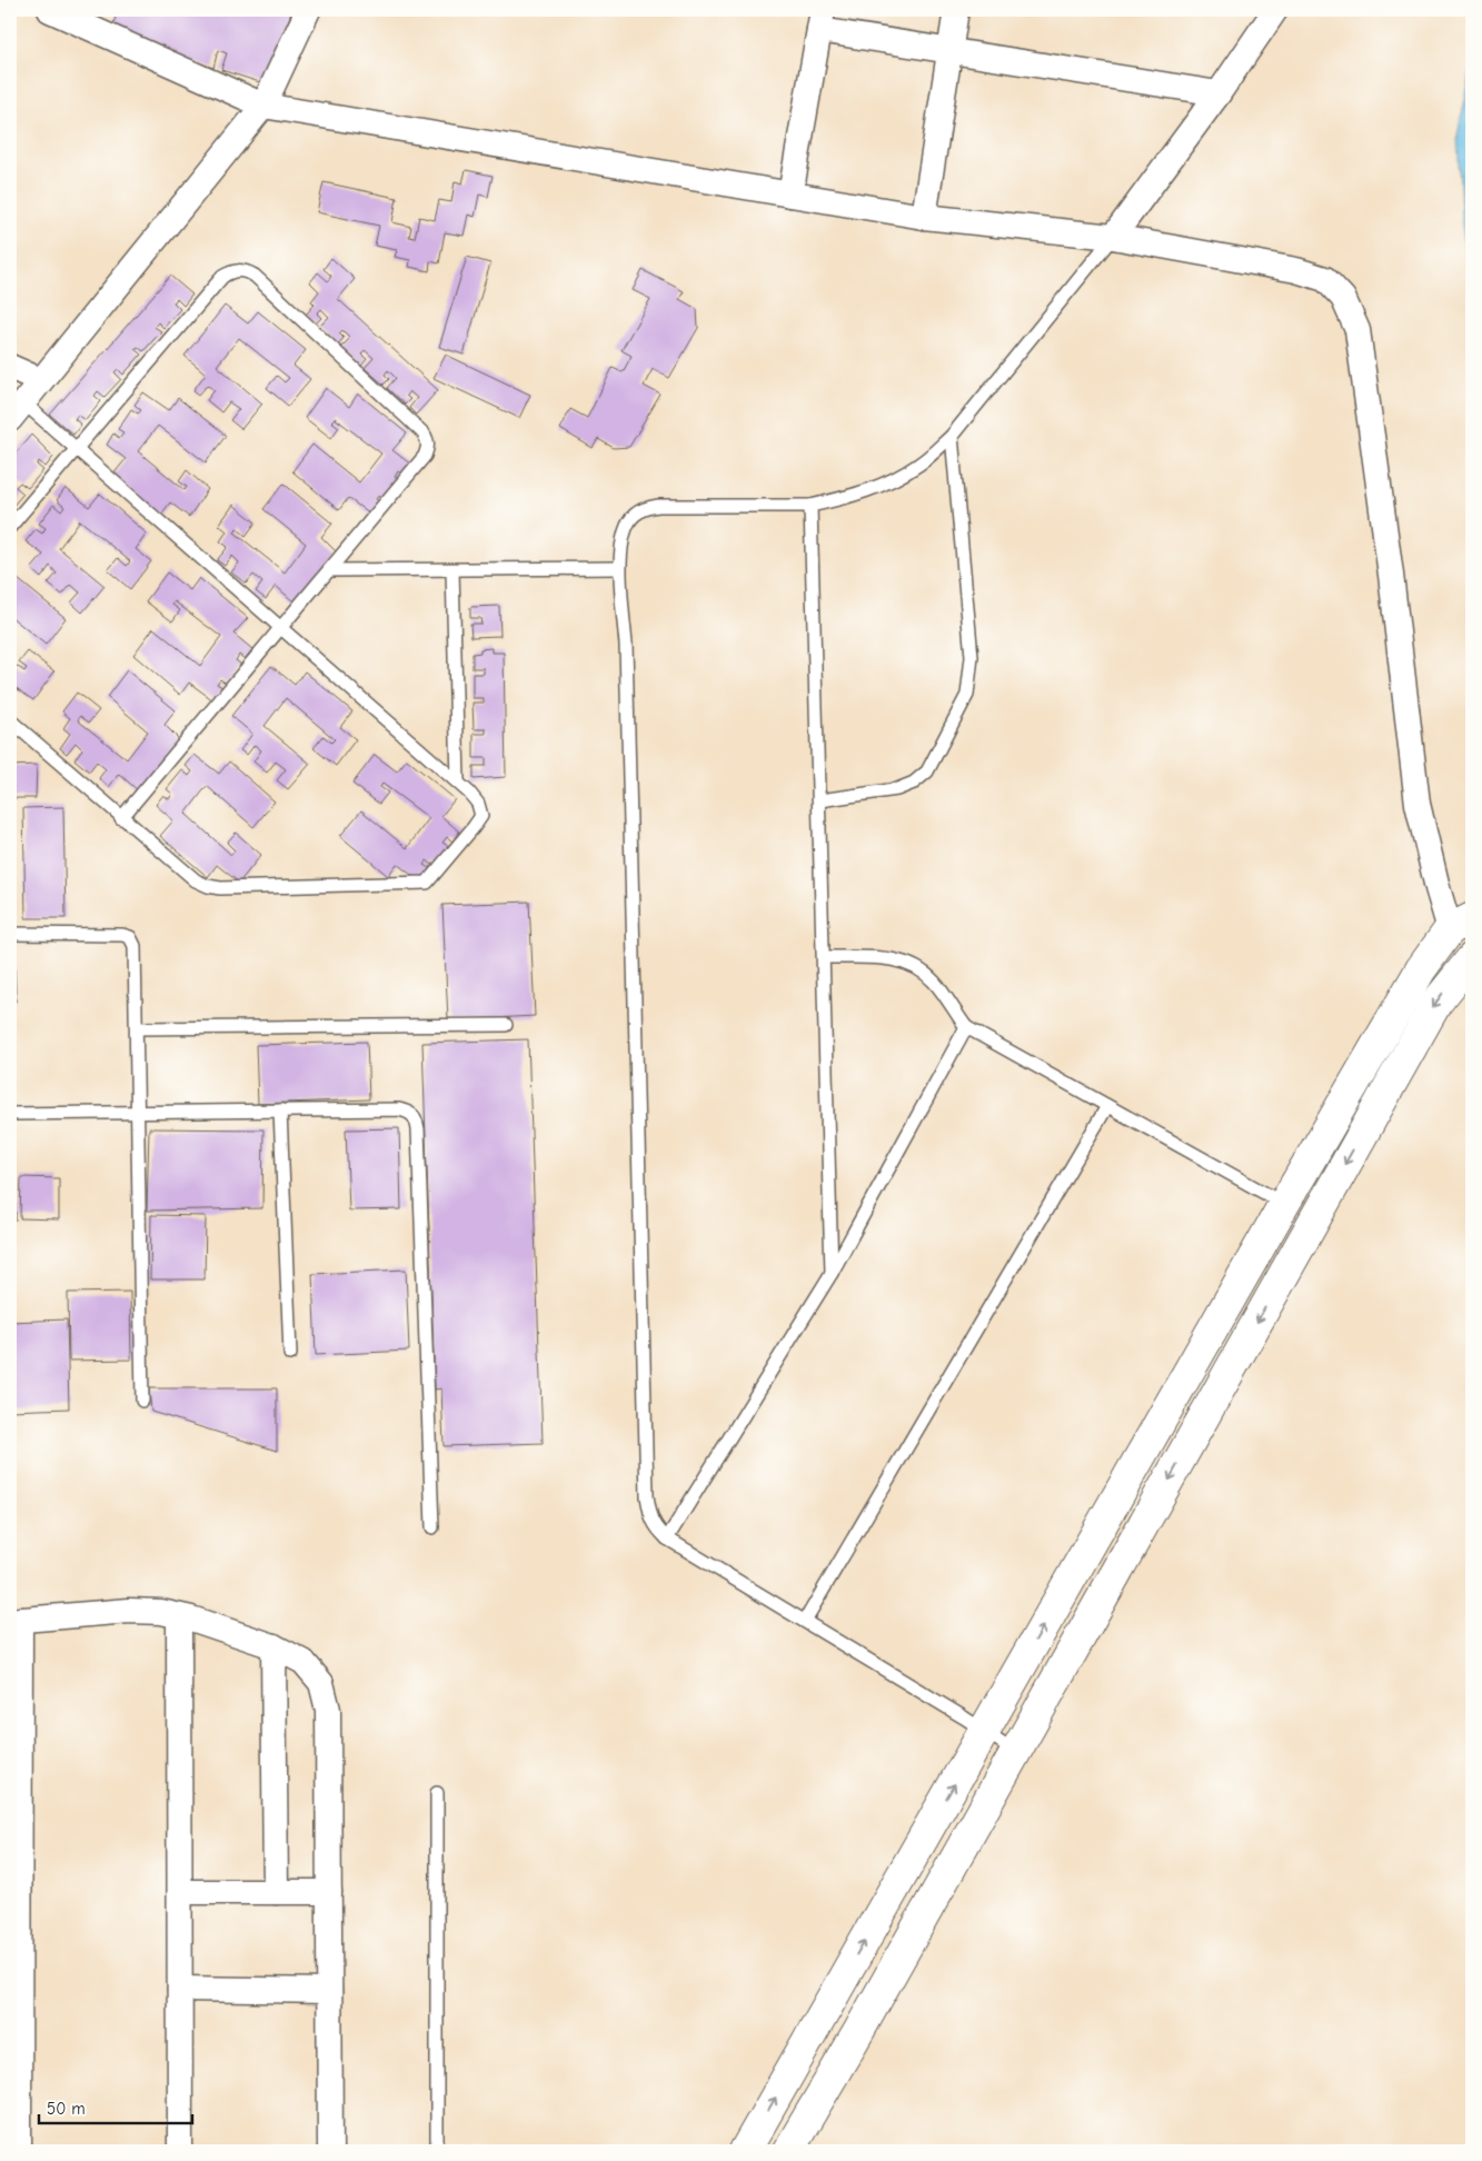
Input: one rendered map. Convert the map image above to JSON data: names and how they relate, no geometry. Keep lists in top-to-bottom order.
{
  "scale_bar": "50 m"
}
